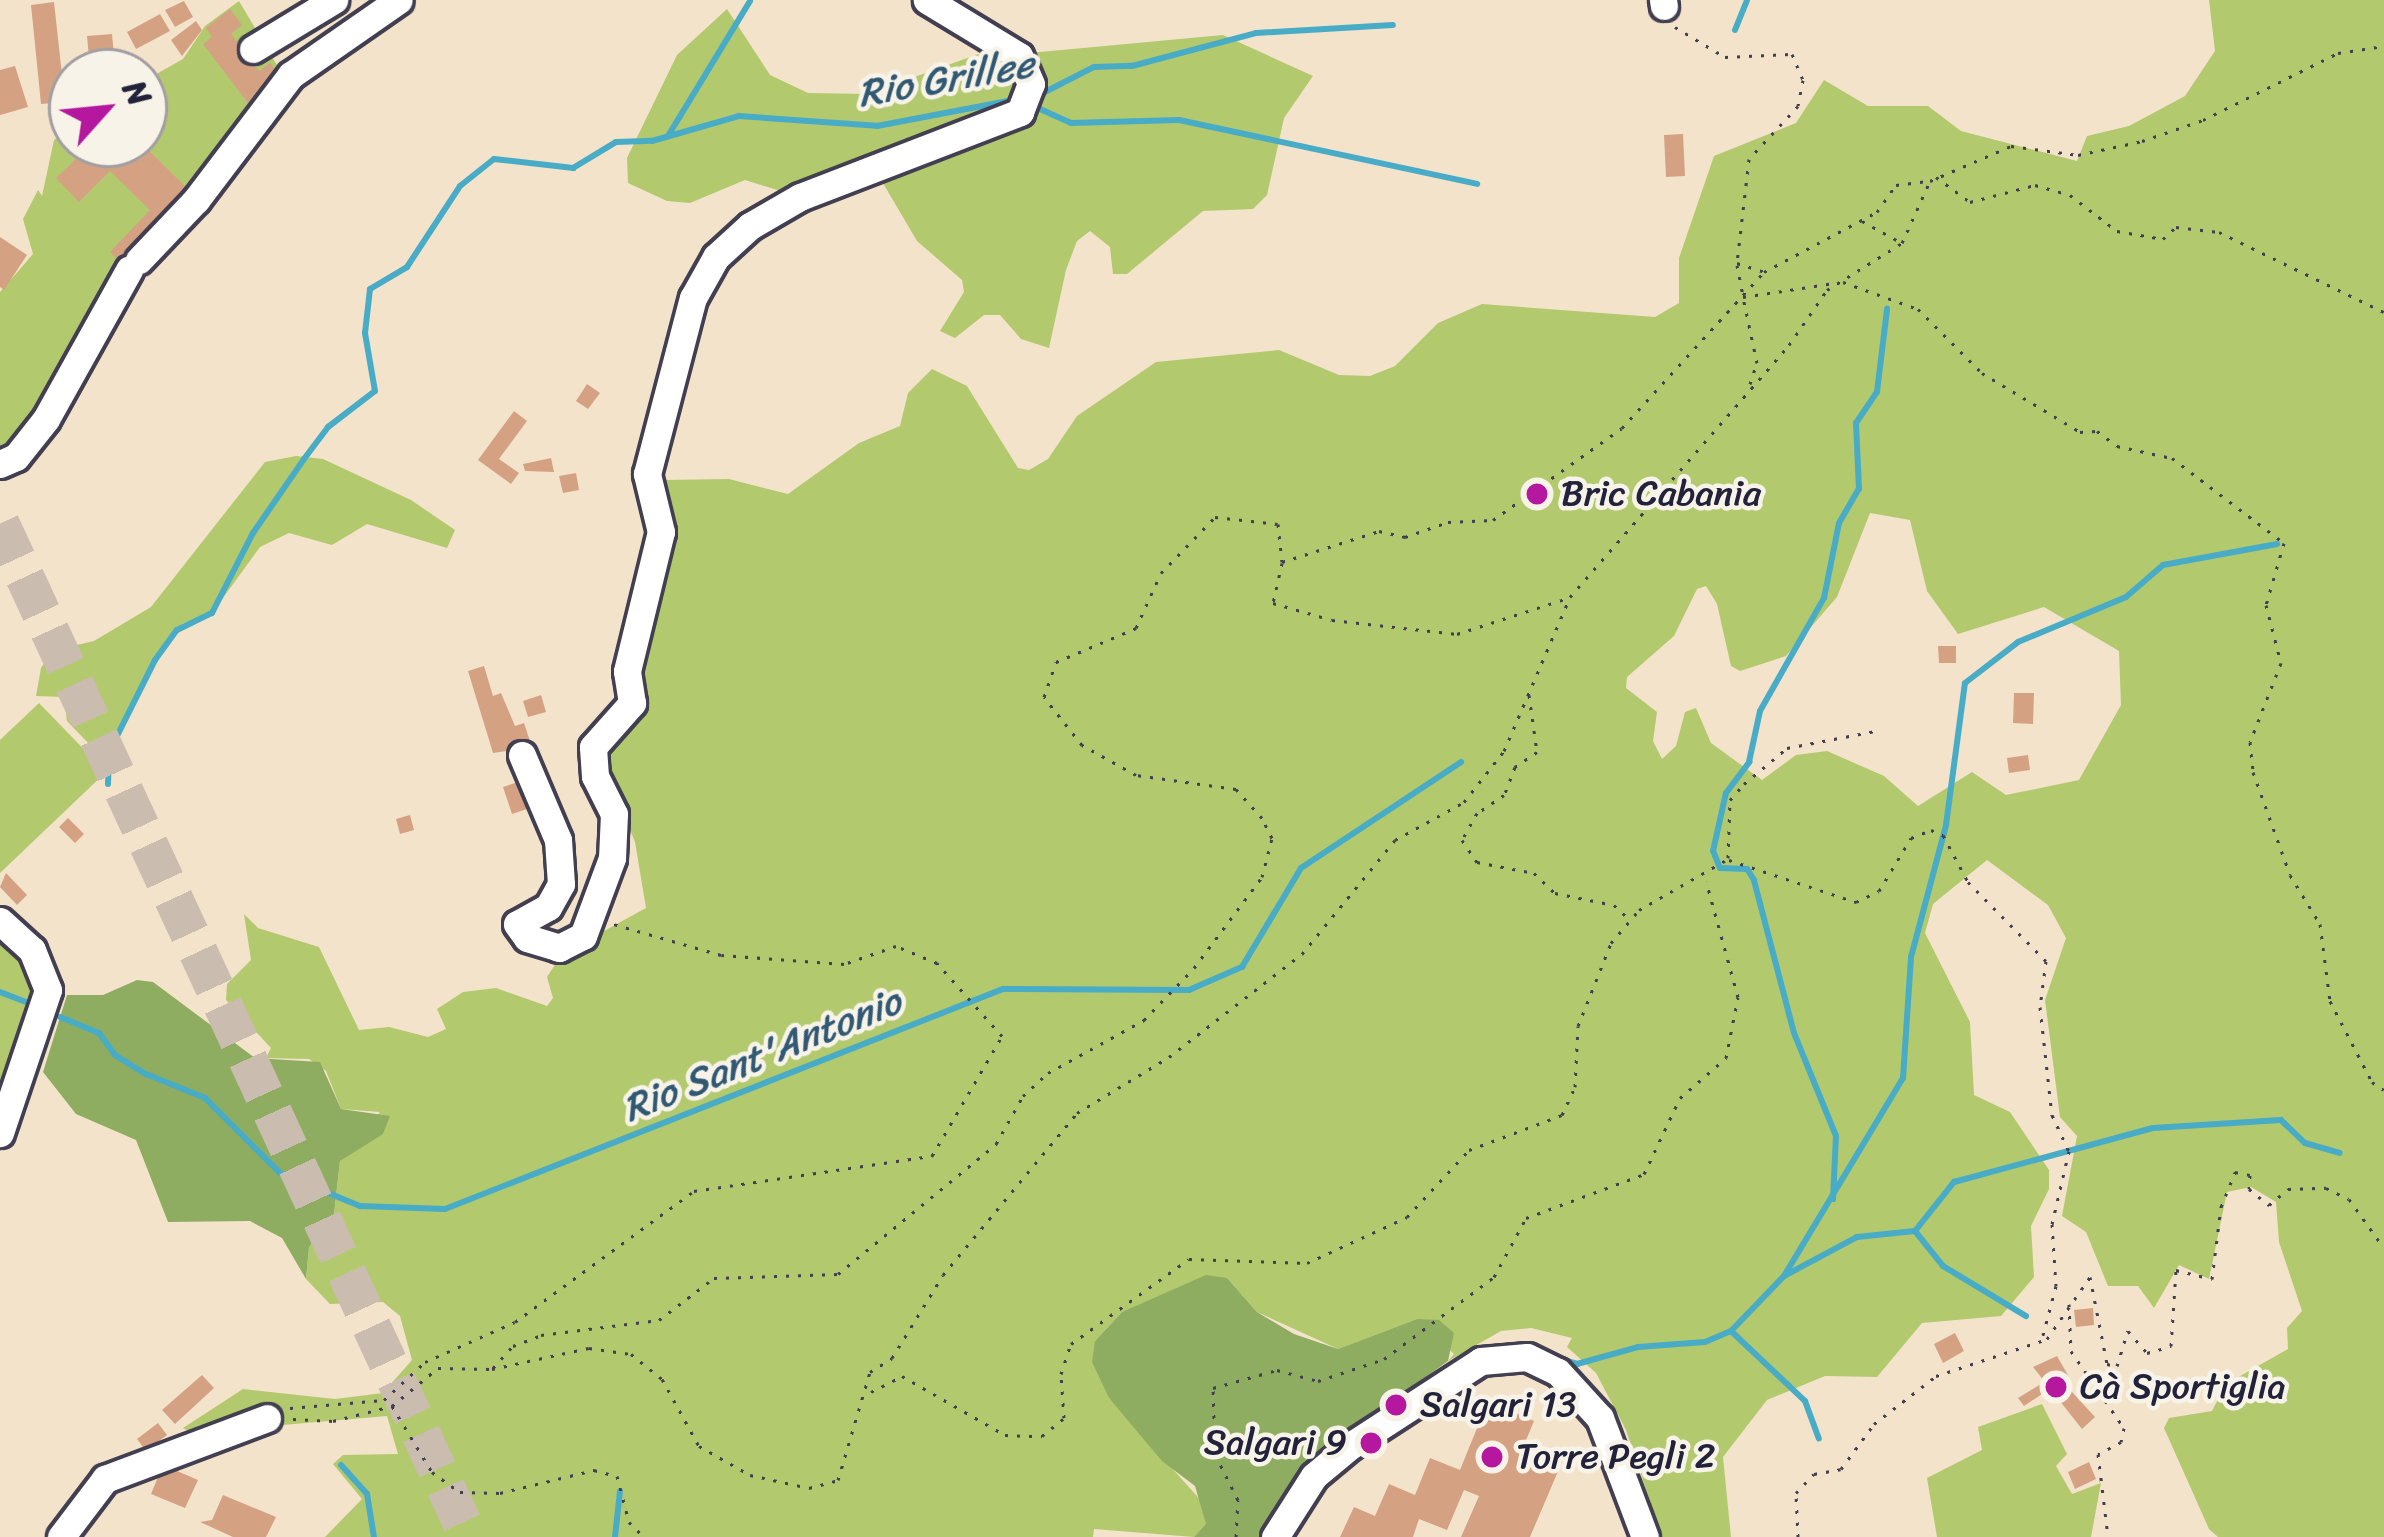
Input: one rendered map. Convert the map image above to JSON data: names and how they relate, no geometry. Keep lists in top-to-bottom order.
{
  "water": ["Rio Grillee", "Rio Sant'Antonio"],
  "places": [
    "Bric Cabania",
    "Cà Sportiglia",
    "Salgari 13",
    "Salgari 9",
    "Torre Pegli 2"
  ],
  "north": "top right"
}
